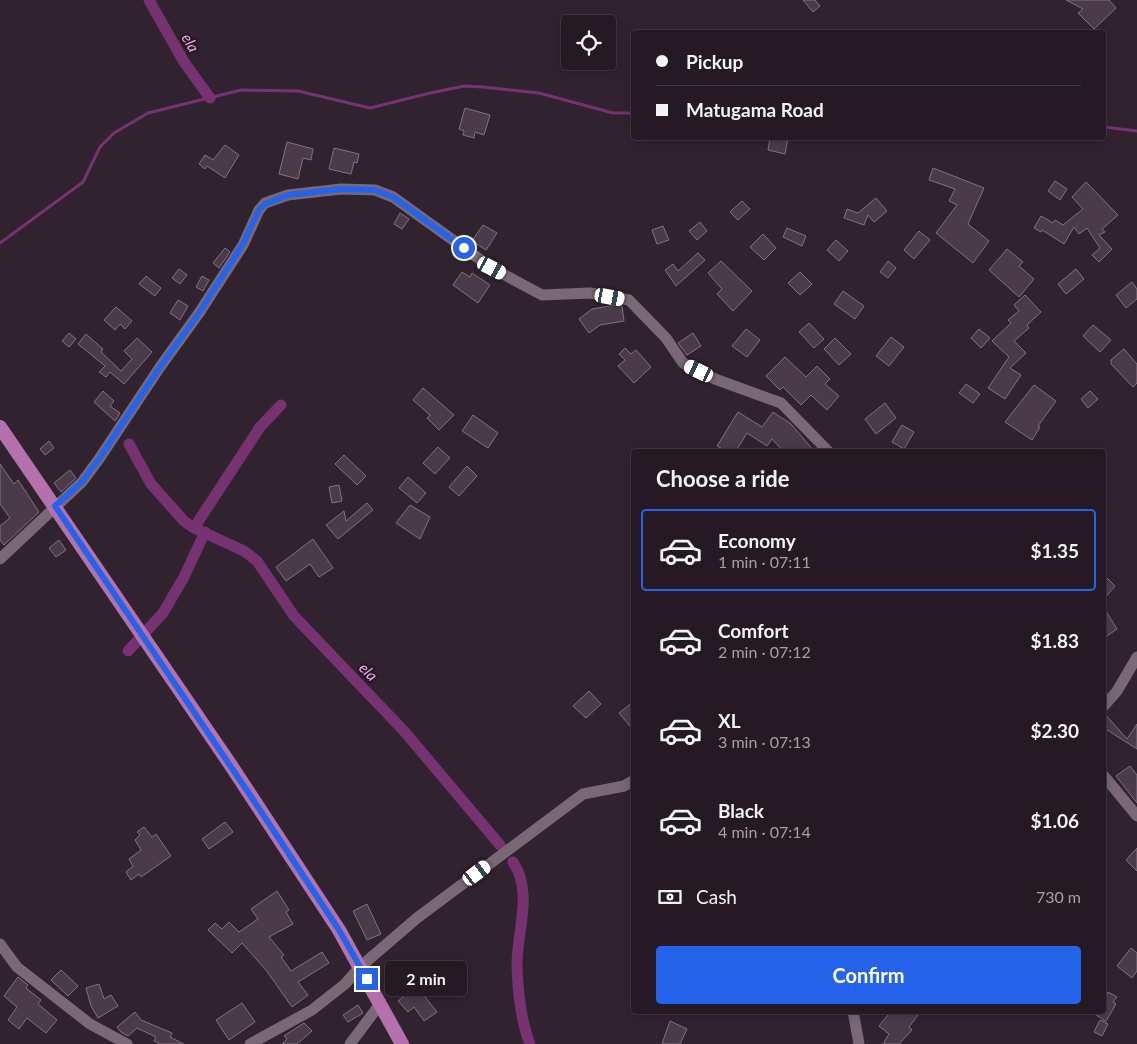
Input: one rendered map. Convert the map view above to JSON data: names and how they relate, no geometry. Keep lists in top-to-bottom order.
{
  "water": ["ela"],
  "page": {
    "banner": ["Pickup", "Matugama Road"],
    "heading": "Choose a ride",
    "list": [
      {
        "name": "Economy",
        "note": "1 min · 07:11",
        "value": "$1.35"
      },
      {
        "name": "Comfort",
        "note": "2 min · 07:12",
        "value": "$1.83"
      },
      {
        "name": "XL",
        "note": "3 min · 07:13",
        "value": "$2.30"
      },
      {
        "name": "Black",
        "note": "4 min · 07:14",
        "value": "$1.06"
      }
    ],
    "pay": ["Cash", "730 m"],
    "buttons": "Confirm",
    "bubble": "2 min"
  }
}
